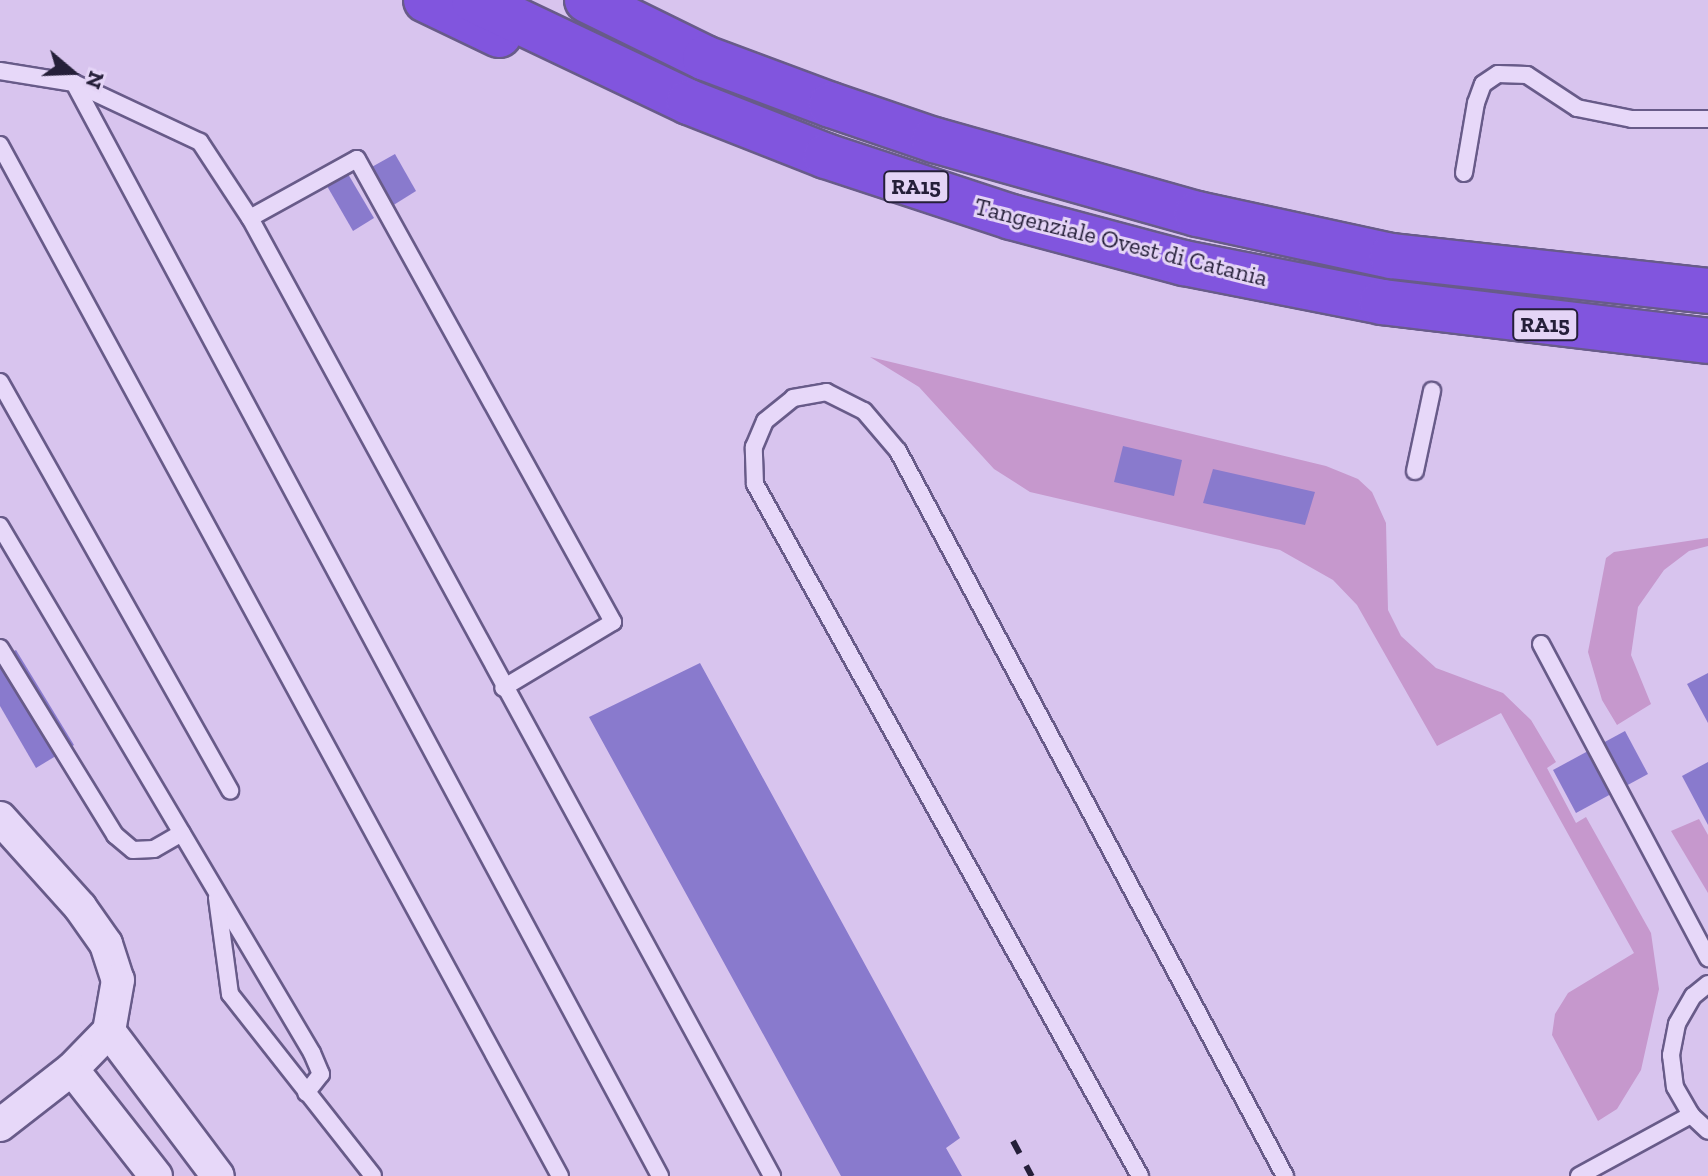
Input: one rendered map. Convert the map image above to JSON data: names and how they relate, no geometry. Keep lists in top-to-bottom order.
{
  "streets": {
    "highway": ["RA15", "Tangenziale Ovest di Catania"]
  },
  "north": "right"
}
